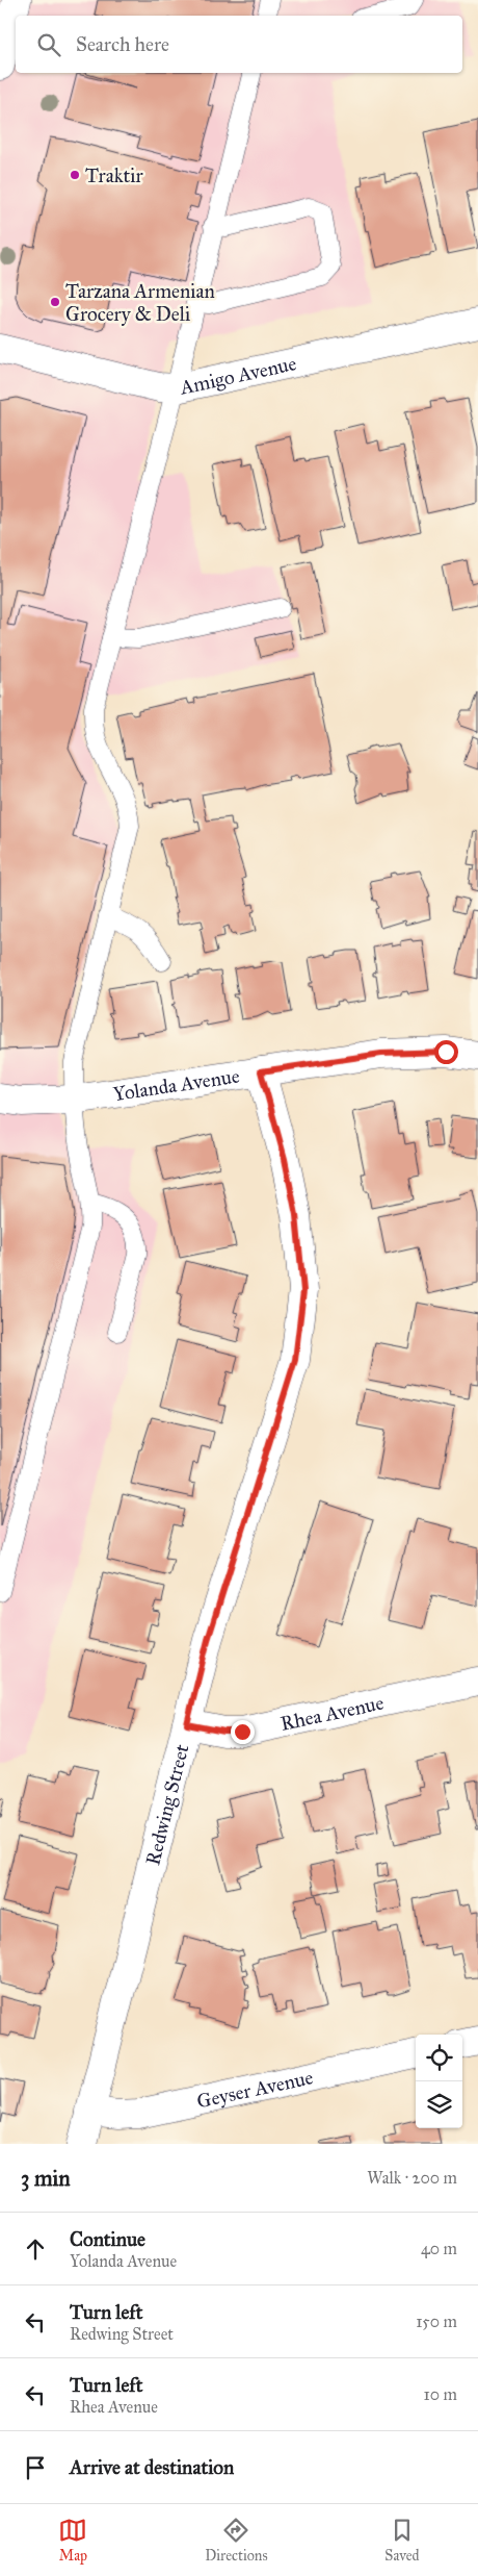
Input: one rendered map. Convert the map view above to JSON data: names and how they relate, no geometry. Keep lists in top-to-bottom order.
{
  "streets": {
    "street": [
      "Amigo Avenue",
      "Yolanda Avenue",
      "Rhea Avenue",
      "Redwing Street",
      "Geyser Avenue"
    ]
  },
  "crossings": [
    ["Yolanda Avenue", "Redwing Street"],
    ["Rhea Avenue", "Redwing Street"],
    ["Redwing Street", "Geyser Avenue"]
  ],
  "places": ["Traktir", "Tarzana Armenian Grocery & Deli"],
  "page": {
    "search": "Search here",
    "heading": ["3 min", "Walk · 200 m"],
    "list": [
      ["Continue", "Yolanda Avenue", "40 m"],
      ["Turn left", "Redwing Street", "150 m"],
      ["Turn left", "Rhea Avenue", "10 m"],
      "Arrive at destination"
    ],
    "nav": ["Map", "Directions", "Saved"]
  }
}
